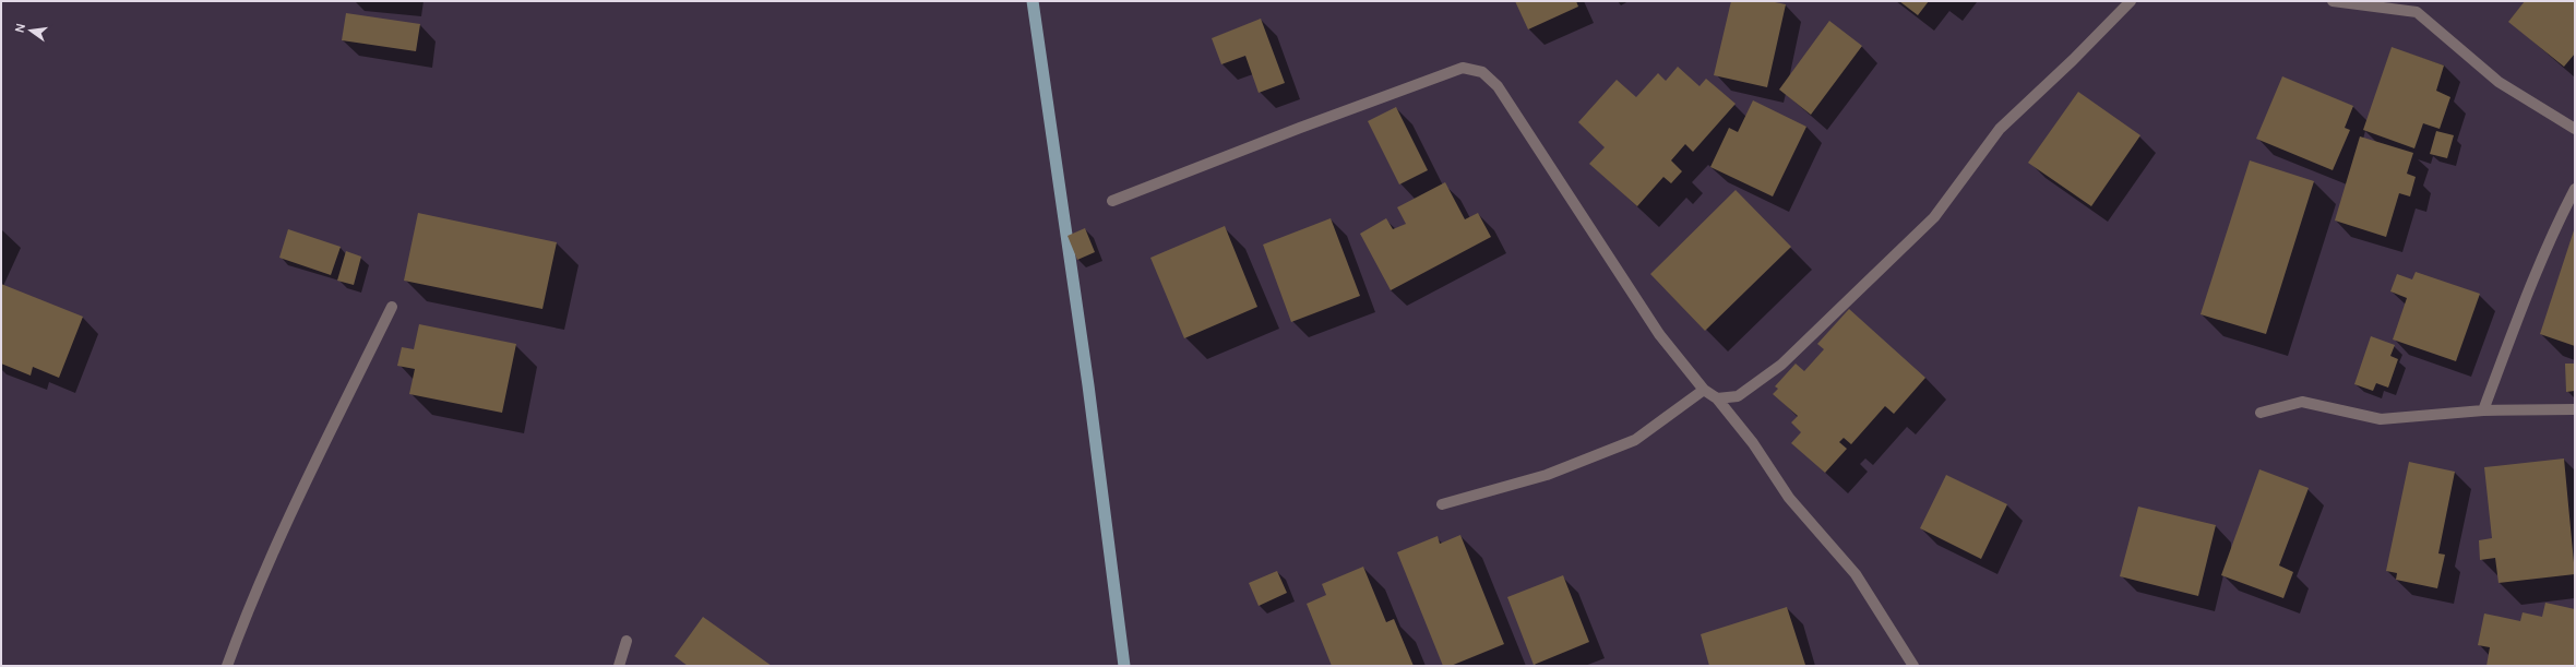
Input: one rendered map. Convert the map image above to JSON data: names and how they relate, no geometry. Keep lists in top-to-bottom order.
{
  "north": "left"
}
